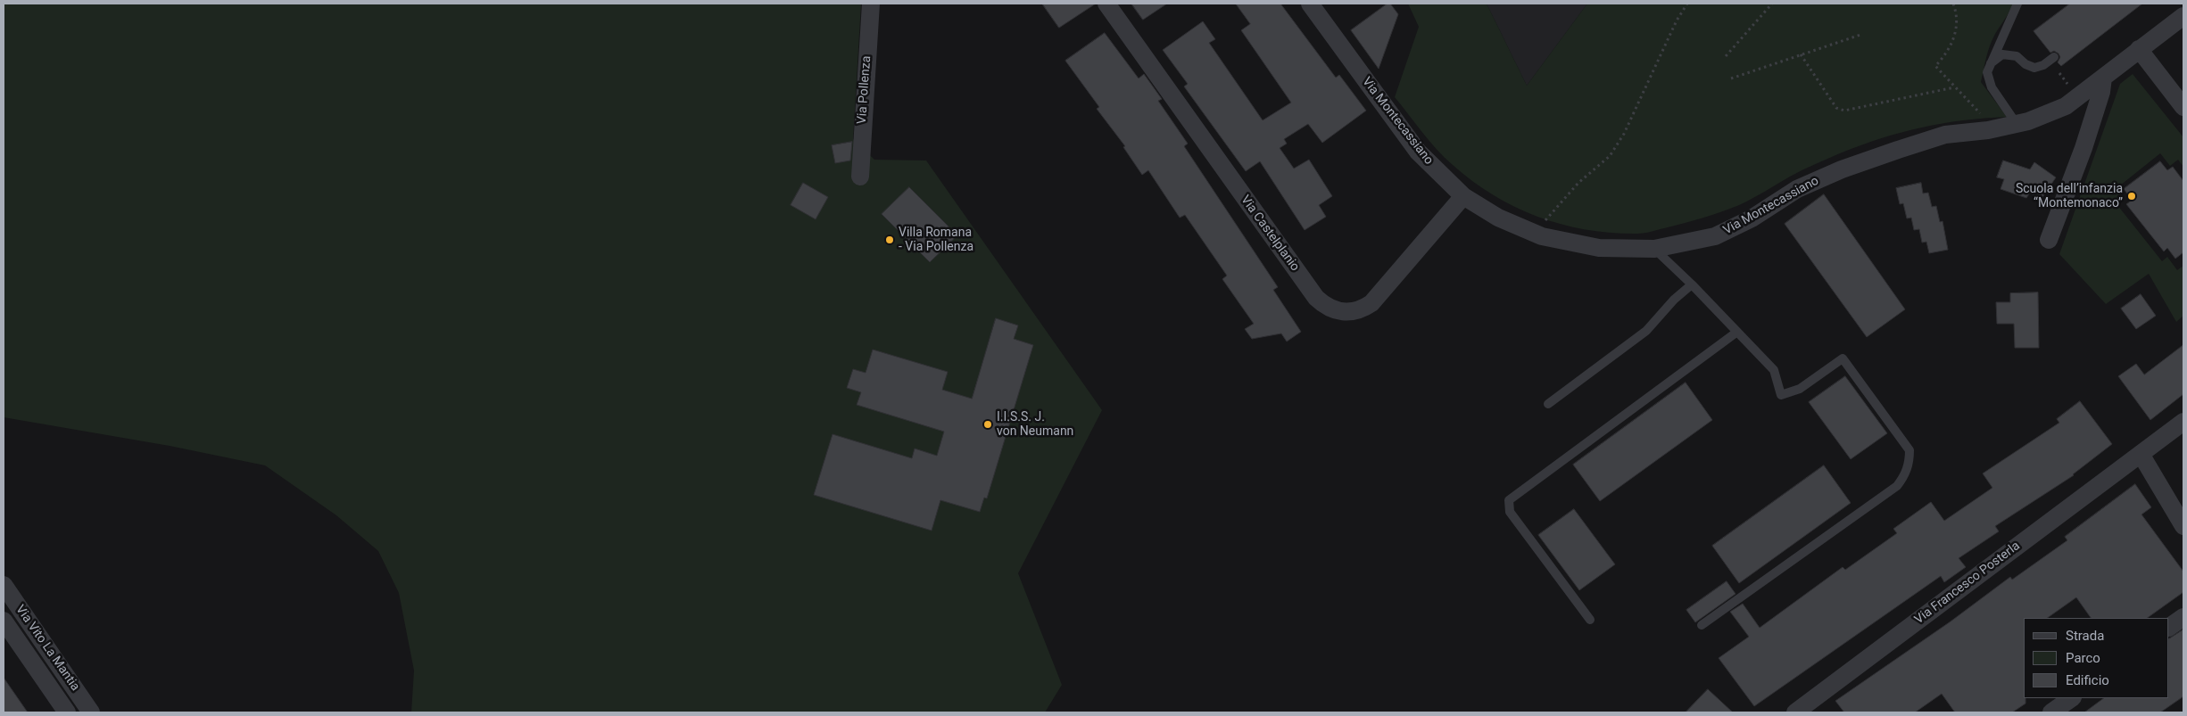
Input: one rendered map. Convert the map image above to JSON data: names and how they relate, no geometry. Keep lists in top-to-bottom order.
{
  "streets": {
    "street": [
      "Via Pollenza",
      "Via Montecassiano",
      "Via Castelplanio",
      "Via Francesco Posterla",
      "Via Vito La Mantia"
    ]
  },
  "crossings": [
    ["Via Montecassiano", "Via Castelplanio"]
  ],
  "places": ["Scuola dell’infanzia “Montemonaco”", "Villa Romana - Via Pollenza", "I.I.S.S. J. von Neumann"],
  "legend": ["Strada", "Parco", "Edificio"]
}
